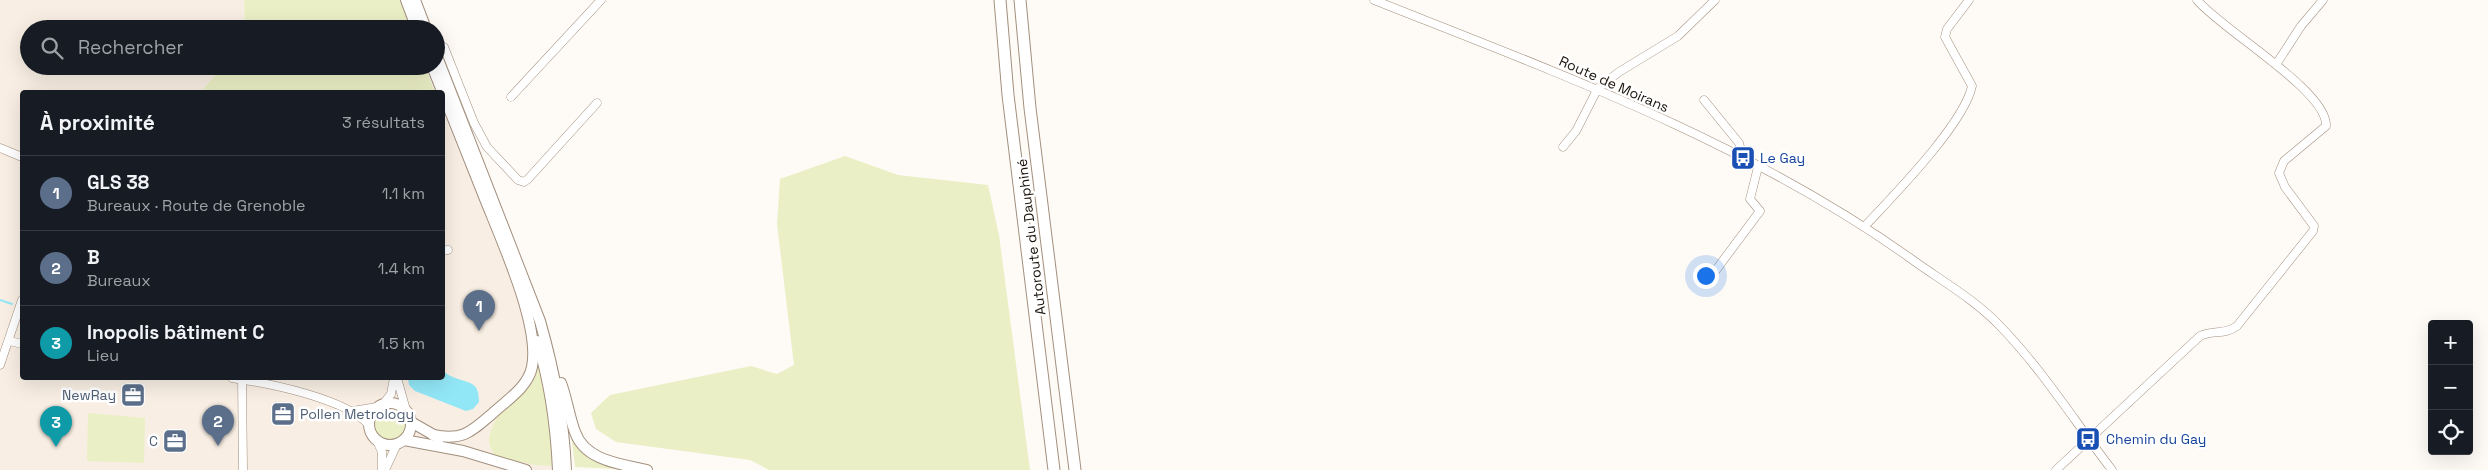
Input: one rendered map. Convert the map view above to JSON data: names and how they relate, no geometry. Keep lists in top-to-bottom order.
{
  "streets": {
    "highway": ["Autoroute du Dauphiné"],
    "street": ["Route de Moirans"]
  },
  "places": {
    "bus stop": ["Le Gay", "Chemin du Gay"],
    "office": ["NewRay", "Pollen Metrology", "C"]
  },
  "page": {
    "search": "Rechercher",
    "heading": ["À proximité", "3 résultats"],
    "list": [
      {
        "mark": "1",
        "name": "GLS 38",
        "note": "Bureaux · Route de Grenoble",
        "value": "1.1 km"
      },
      {
        "mark": "2",
        "name": "B",
        "note": "Bureaux",
        "value": "1.4 km"
      },
      {
        "mark": "3",
        "name": "Inopolis bâtiment C",
        "note": "Lieu",
        "value": "1.5 km"
      }
    ],
    "pins": ["1", "2", "3"],
    "map_buttons": ["+", "−"]
  }
}
